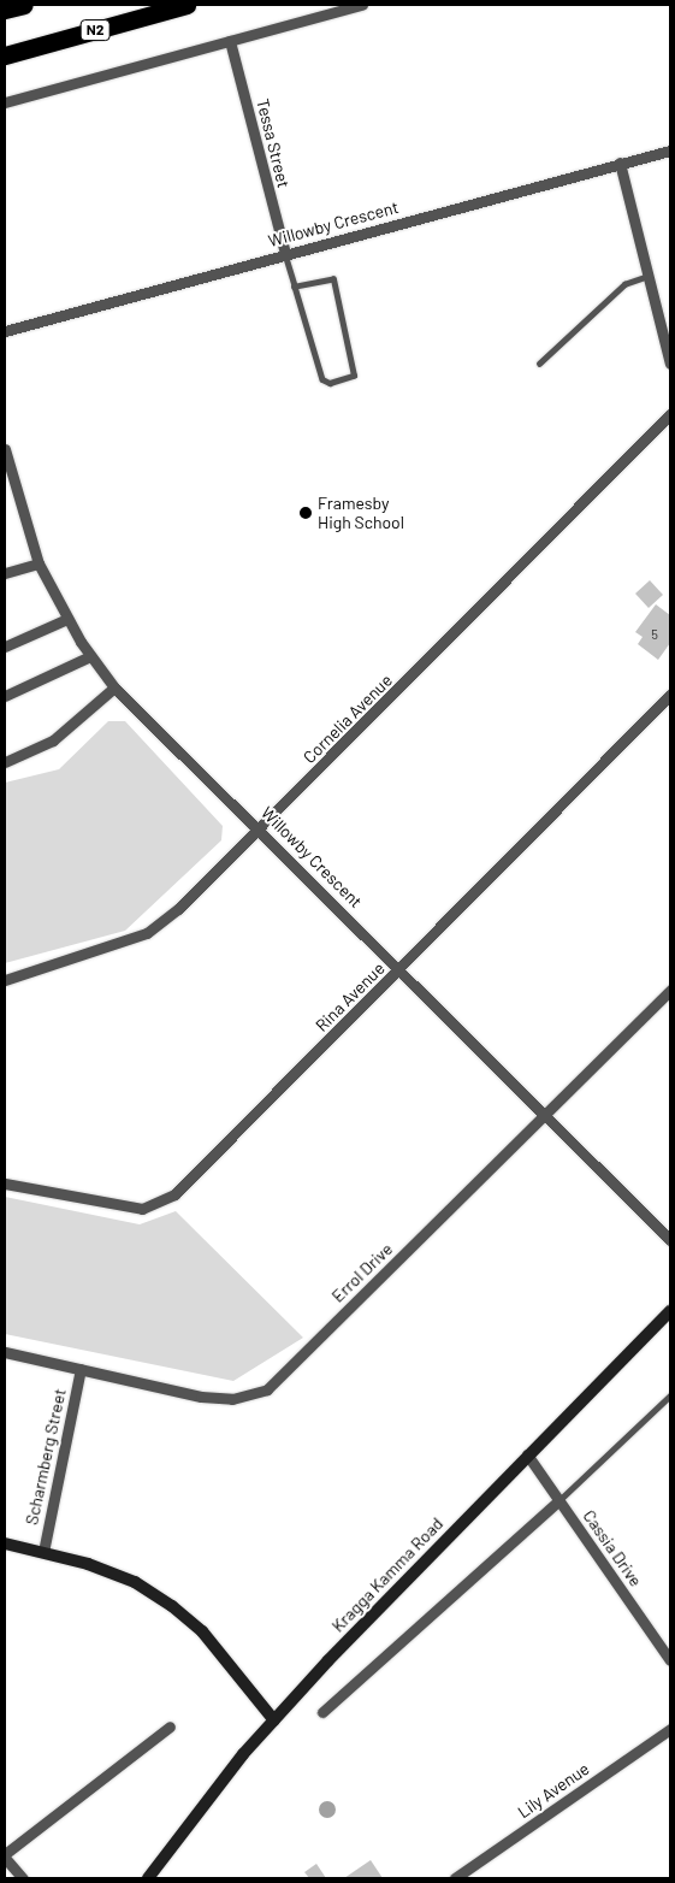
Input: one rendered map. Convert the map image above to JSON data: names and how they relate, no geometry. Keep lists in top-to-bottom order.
{
  "streets": {
    "highway": ["N2"],
    "main road": ["Kragga Kamma Road"],
    "street": [
      "Tessa Street",
      "Willowby Crescent",
      "Cornelia Avenue",
      "Rina Avenue",
      "Errol Drive",
      "Scharmberg Street",
      "Cassia Drive",
      "Lily Avenue"
    ]
  },
  "crossings": [
    ["Tessa Street", "Willowby Crescent"],
    ["Willowby Crescent", "Cornelia Avenue"],
    ["Willowby Crescent", "Rina Avenue"],
    ["Willowby Crescent", "Errol Drive"],
    ["Errol Drive", "Scharmberg Street"],
    ["Cassia Drive", "Kragga Kamma Road"]
  ],
  "places": ["Framesby High School"],
  "house_numbers": ["5"]
}
